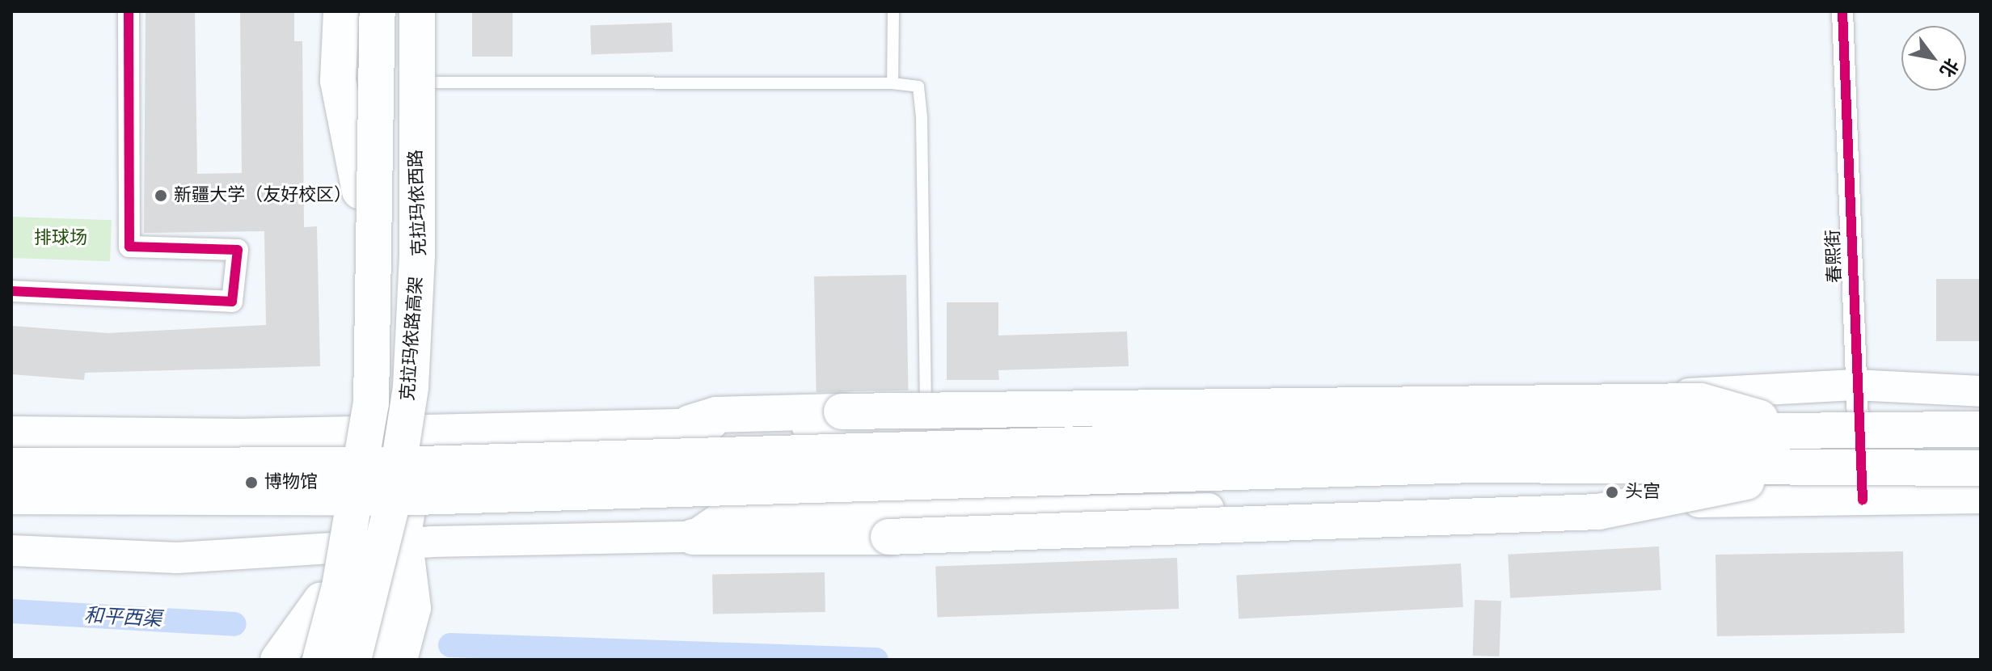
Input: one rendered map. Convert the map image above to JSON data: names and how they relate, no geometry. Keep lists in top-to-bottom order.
{
  "streets": {
    "highway": ["克拉玛依路高架"],
    "main road": ["克拉玛依西路"],
    "street": ["春熙街"]
  },
  "crossings": [
    ["克拉玛依西路", "克拉玛依路高架"]
  ],
  "water": ["和平西渠"],
  "parks": ["排球场"],
  "places": ["新疆大学（友好校区）", "博物馆", "头宫"],
  "north": "bottom right"
}
